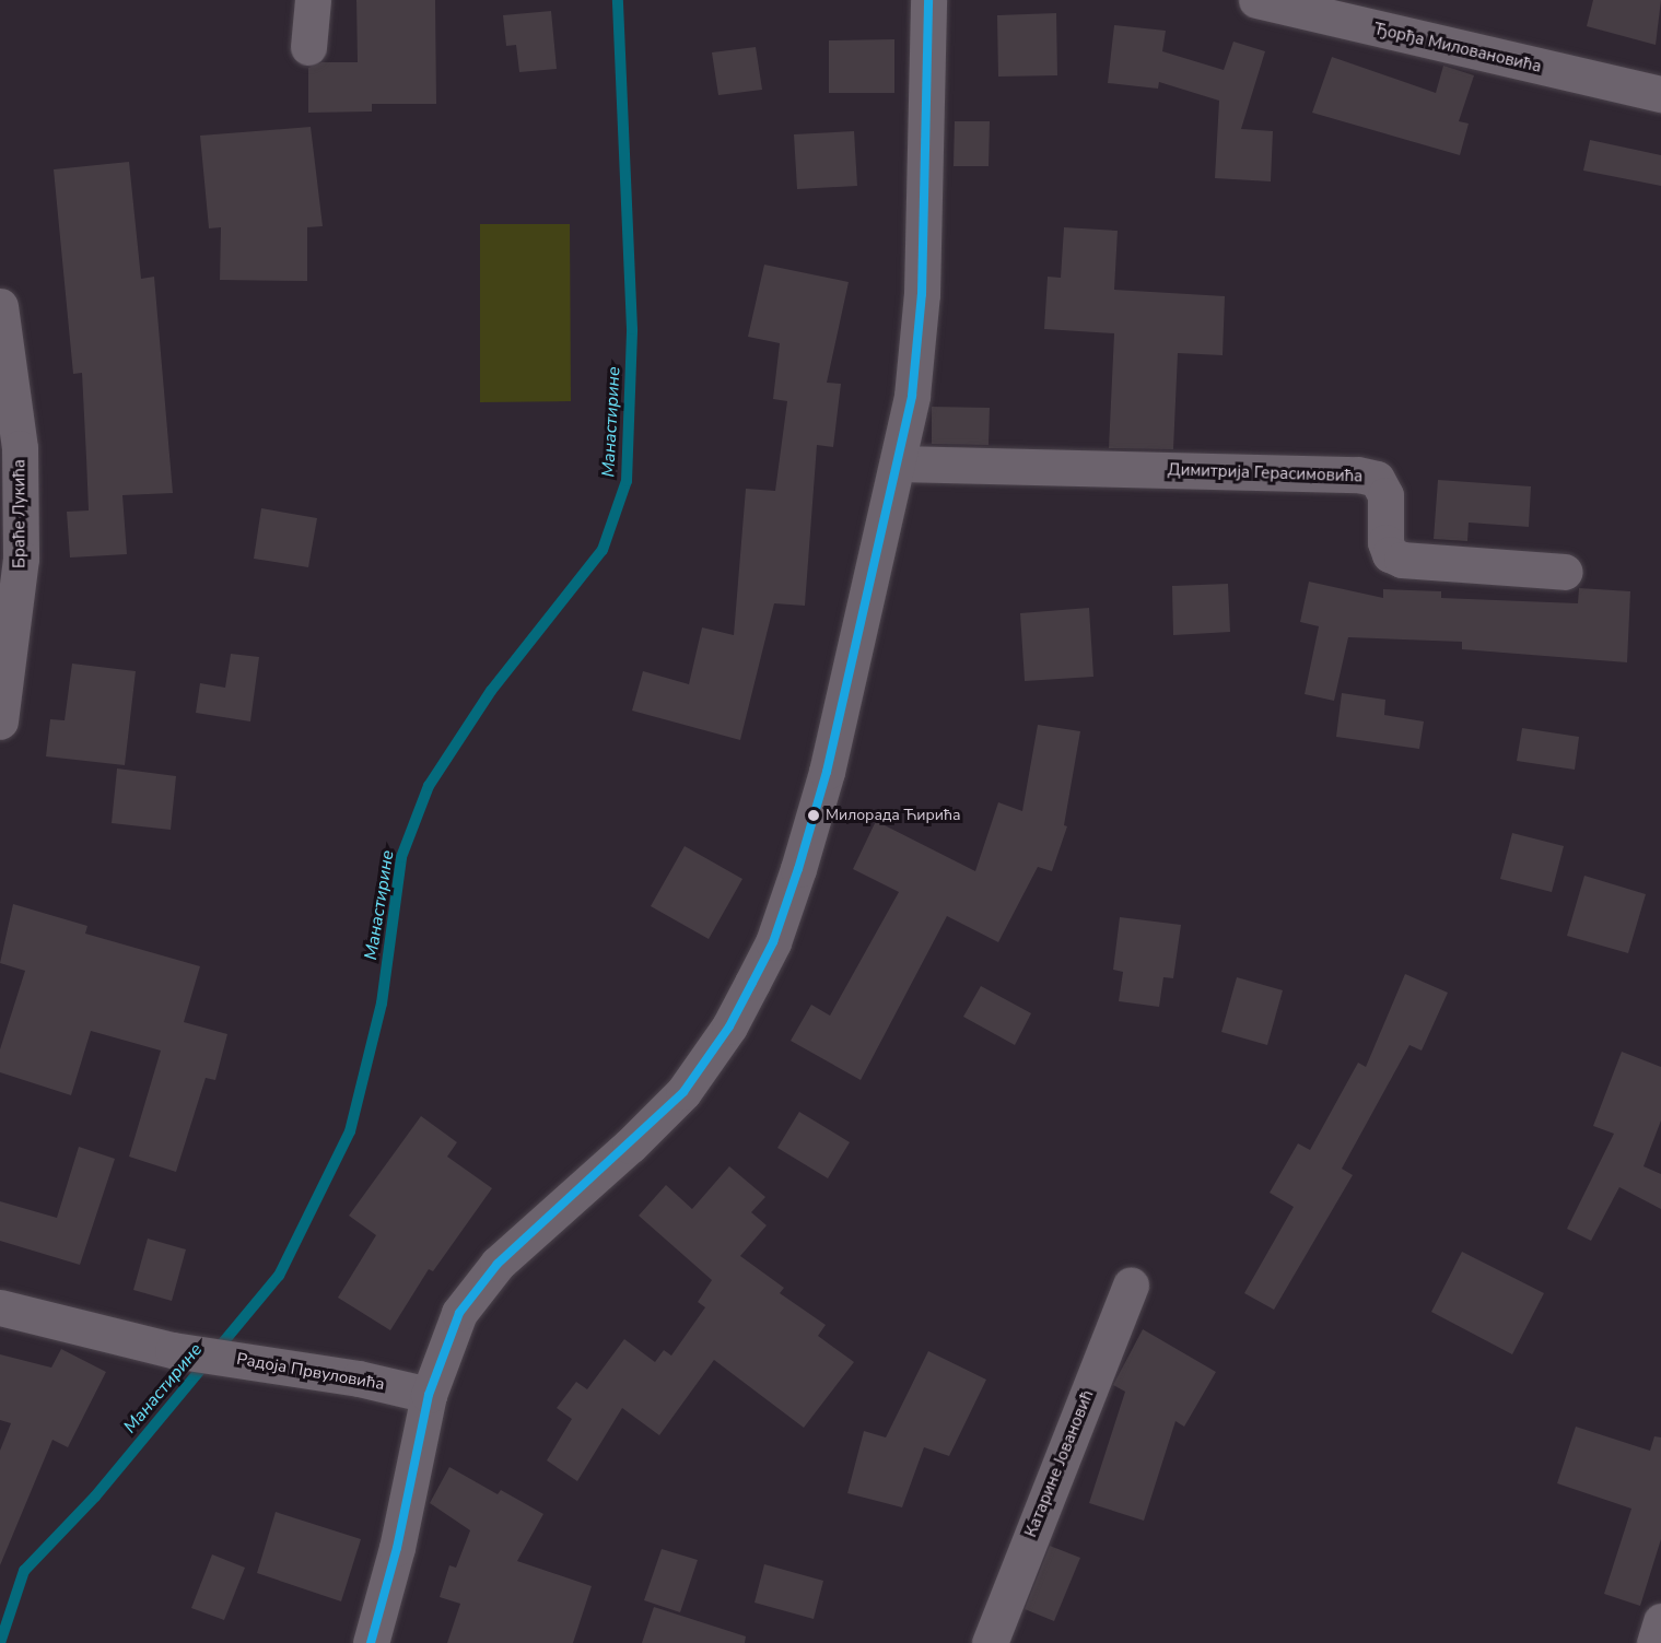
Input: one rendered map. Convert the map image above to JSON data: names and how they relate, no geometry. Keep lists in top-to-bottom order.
{
  "streets": {
    "street": [
      "Ђорђа Миловановића",
      "Димитрија Герасимовића",
      "Браће Лукића",
      "Радоја Првуловића",
      "Катарине Јовановић"
    ]
  },
  "water": ["Манастирине"],
  "places": ["Милорада Ћирића"]
}
